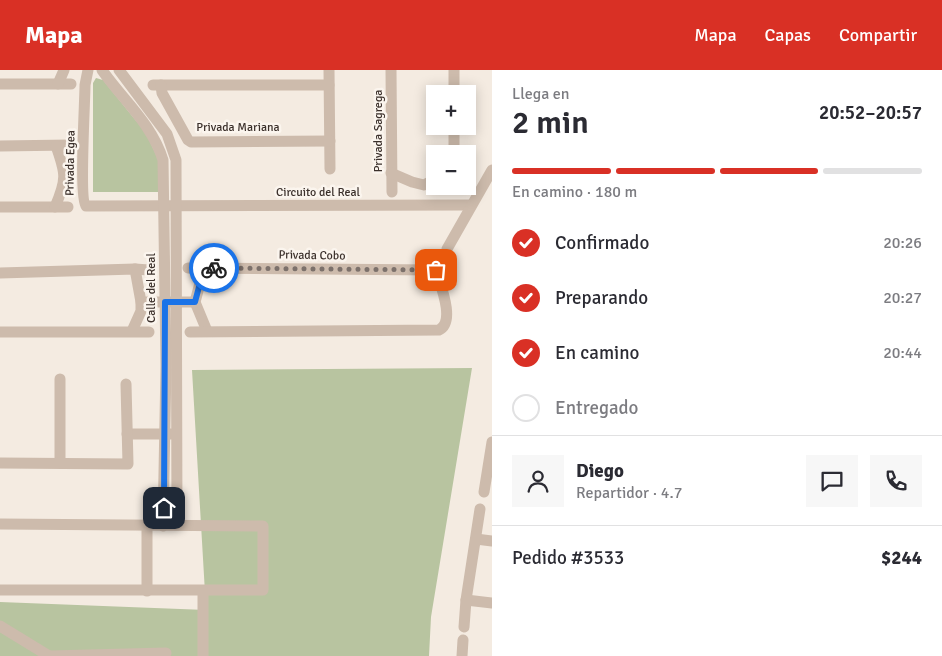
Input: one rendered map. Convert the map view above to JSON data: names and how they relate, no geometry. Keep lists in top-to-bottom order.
{
  "streets": {
    "street": [
      "Privada Mariana",
      "Privada Sagrega",
      "Privada Egea",
      "Circuito del Real",
      "Privada Cobo",
      "Calle del Real"
    ]
  },
  "crossings": [
    ["Privada Egea", "Circuito del Real"],
    ["Privada Egea", "Calle del Real"],
    ["Circuito del Real", "Calle del Real"]
  ],
  "page": {
    "header": "Mapa",
    "nav": ["Mapa", "Capas", "Compartir"],
    "heading": ["2 min", "Llega en", "20:52–20:57"],
    "panel": [
      "Diego",
      "Repartidor · 4.7",
      "Pedido #3533",
      "$244"
    ],
    "map_buttons": ["+", "−"],
    "bar": "En camino · 180 m",
    "list": [
      ["Confirmado", "20:26"],
      ["Preparando", "20:27"],
      ["En camino", "20:44"],
      "Entregado"
    ]
  }
}
